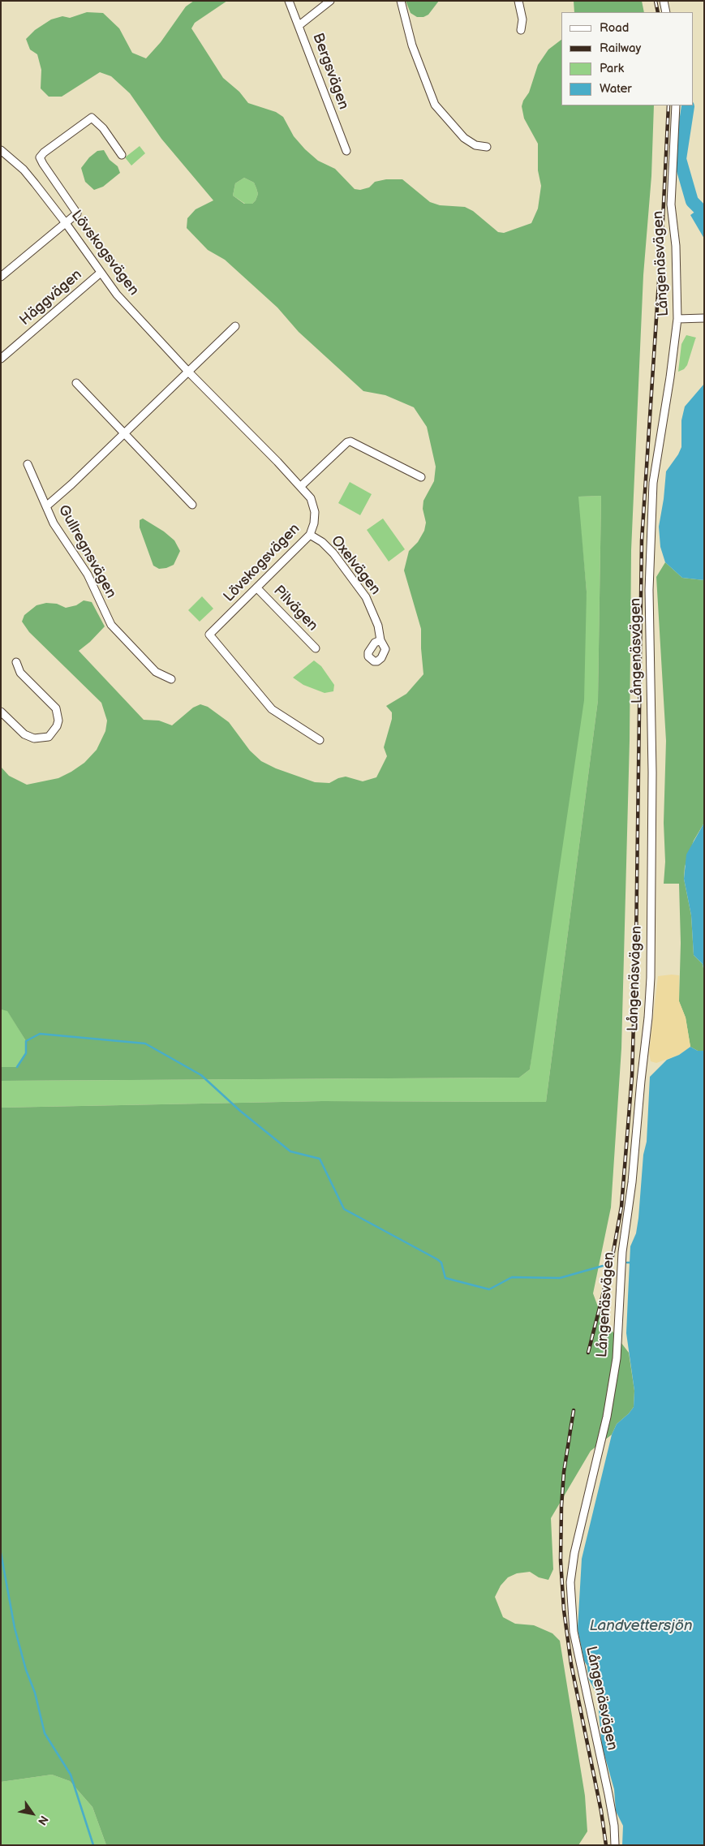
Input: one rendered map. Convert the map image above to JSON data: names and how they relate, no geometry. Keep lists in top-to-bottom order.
{
  "streets": {
    "street": [
      "Bergsvägen",
      "Lövskogsvägen",
      "Långenäsvägen",
      "Häggvägen",
      "Gullregnsvägen",
      "Oxelvägen",
      "Pilvägen"
    ]
  },
  "crossings": [
    ["Lövskogsvägen", "Häggvägen"],
    ["Lövskogsvägen", "Gullregnsvägen"],
    ["Lövskogsvägen", "Oxelvägen"],
    ["Lövskogsvägen", "Pilvägen"]
  ],
  "water": ["Landvettersjön"],
  "legend": [
    "Road",
    "Railway",
    "Park",
    "Water"
  ],
  "north": "bottom right"
}
